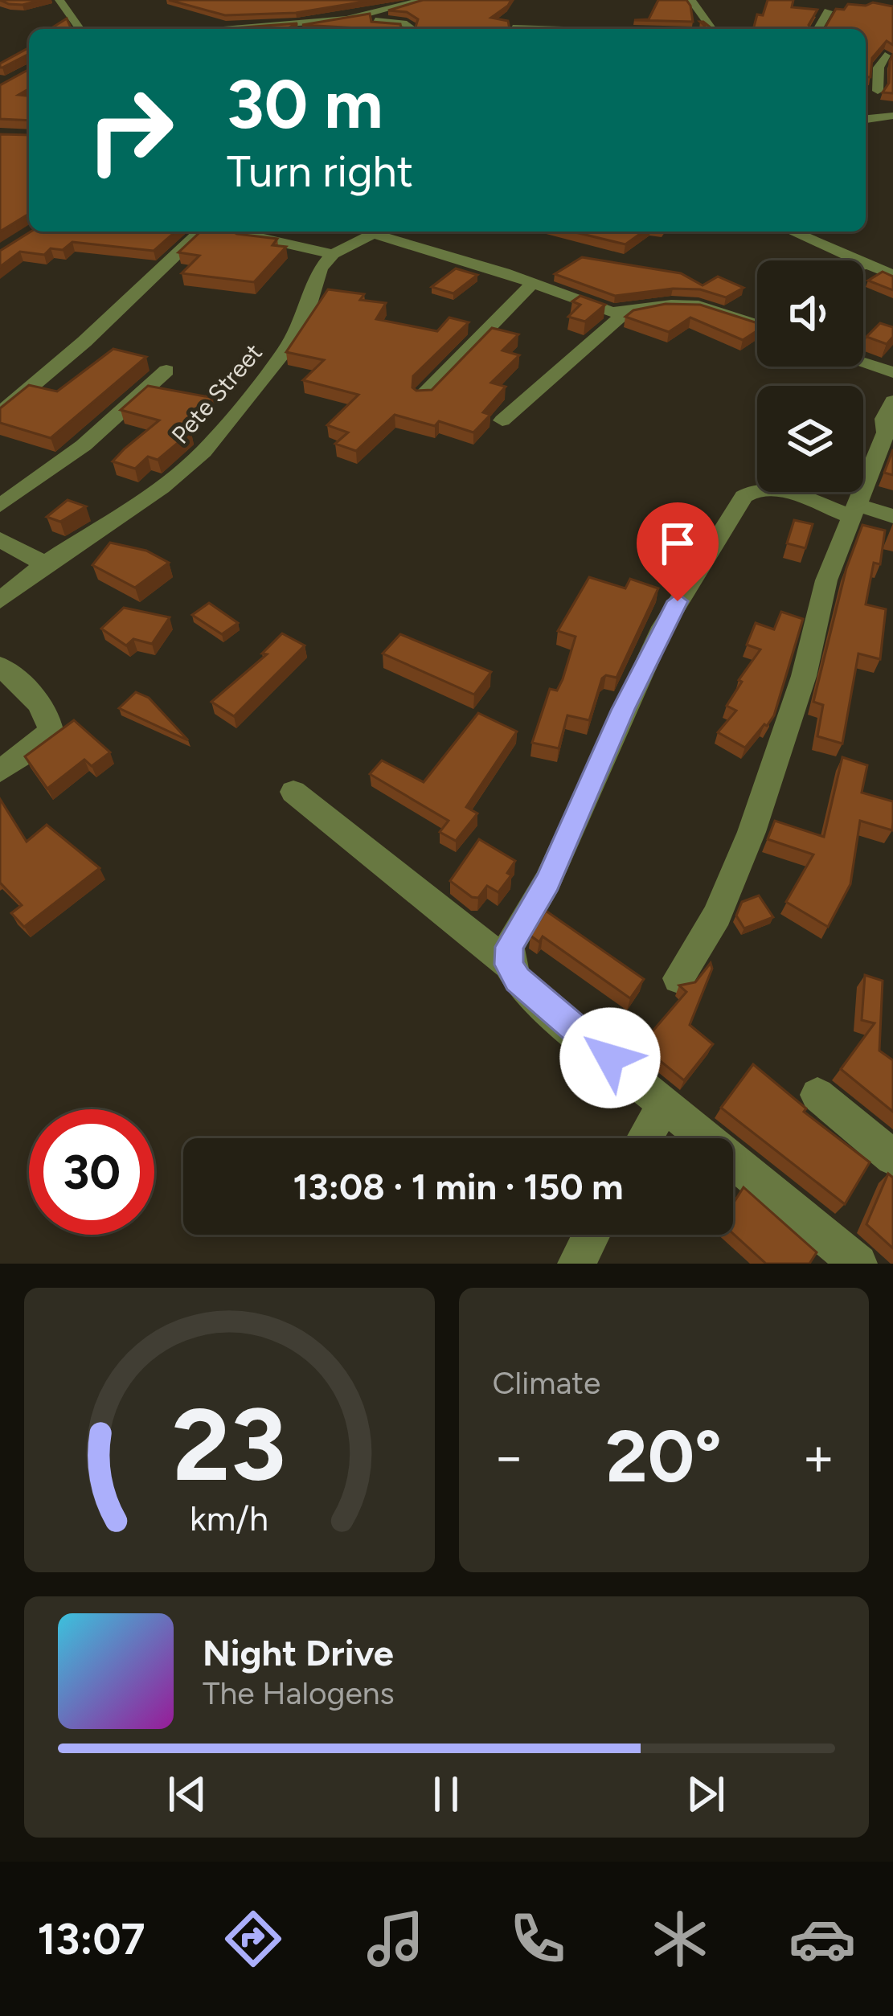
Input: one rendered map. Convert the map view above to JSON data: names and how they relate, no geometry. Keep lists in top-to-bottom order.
{
  "streets": {
    "street": ["Pete Street"]
  },
  "page": {
    "turn": ["30 m", "Turn right"],
    "limit": "30",
    "trip": "13:08 · 1 min · 150 m",
    "tile": "Climate",
    "heat": ["−", "20°", "+"],
    "song": ["Night Drive", "The Halogens"],
    "tabs": "13:07",
    "gauge": ["23", "km/h"]
  }
}
